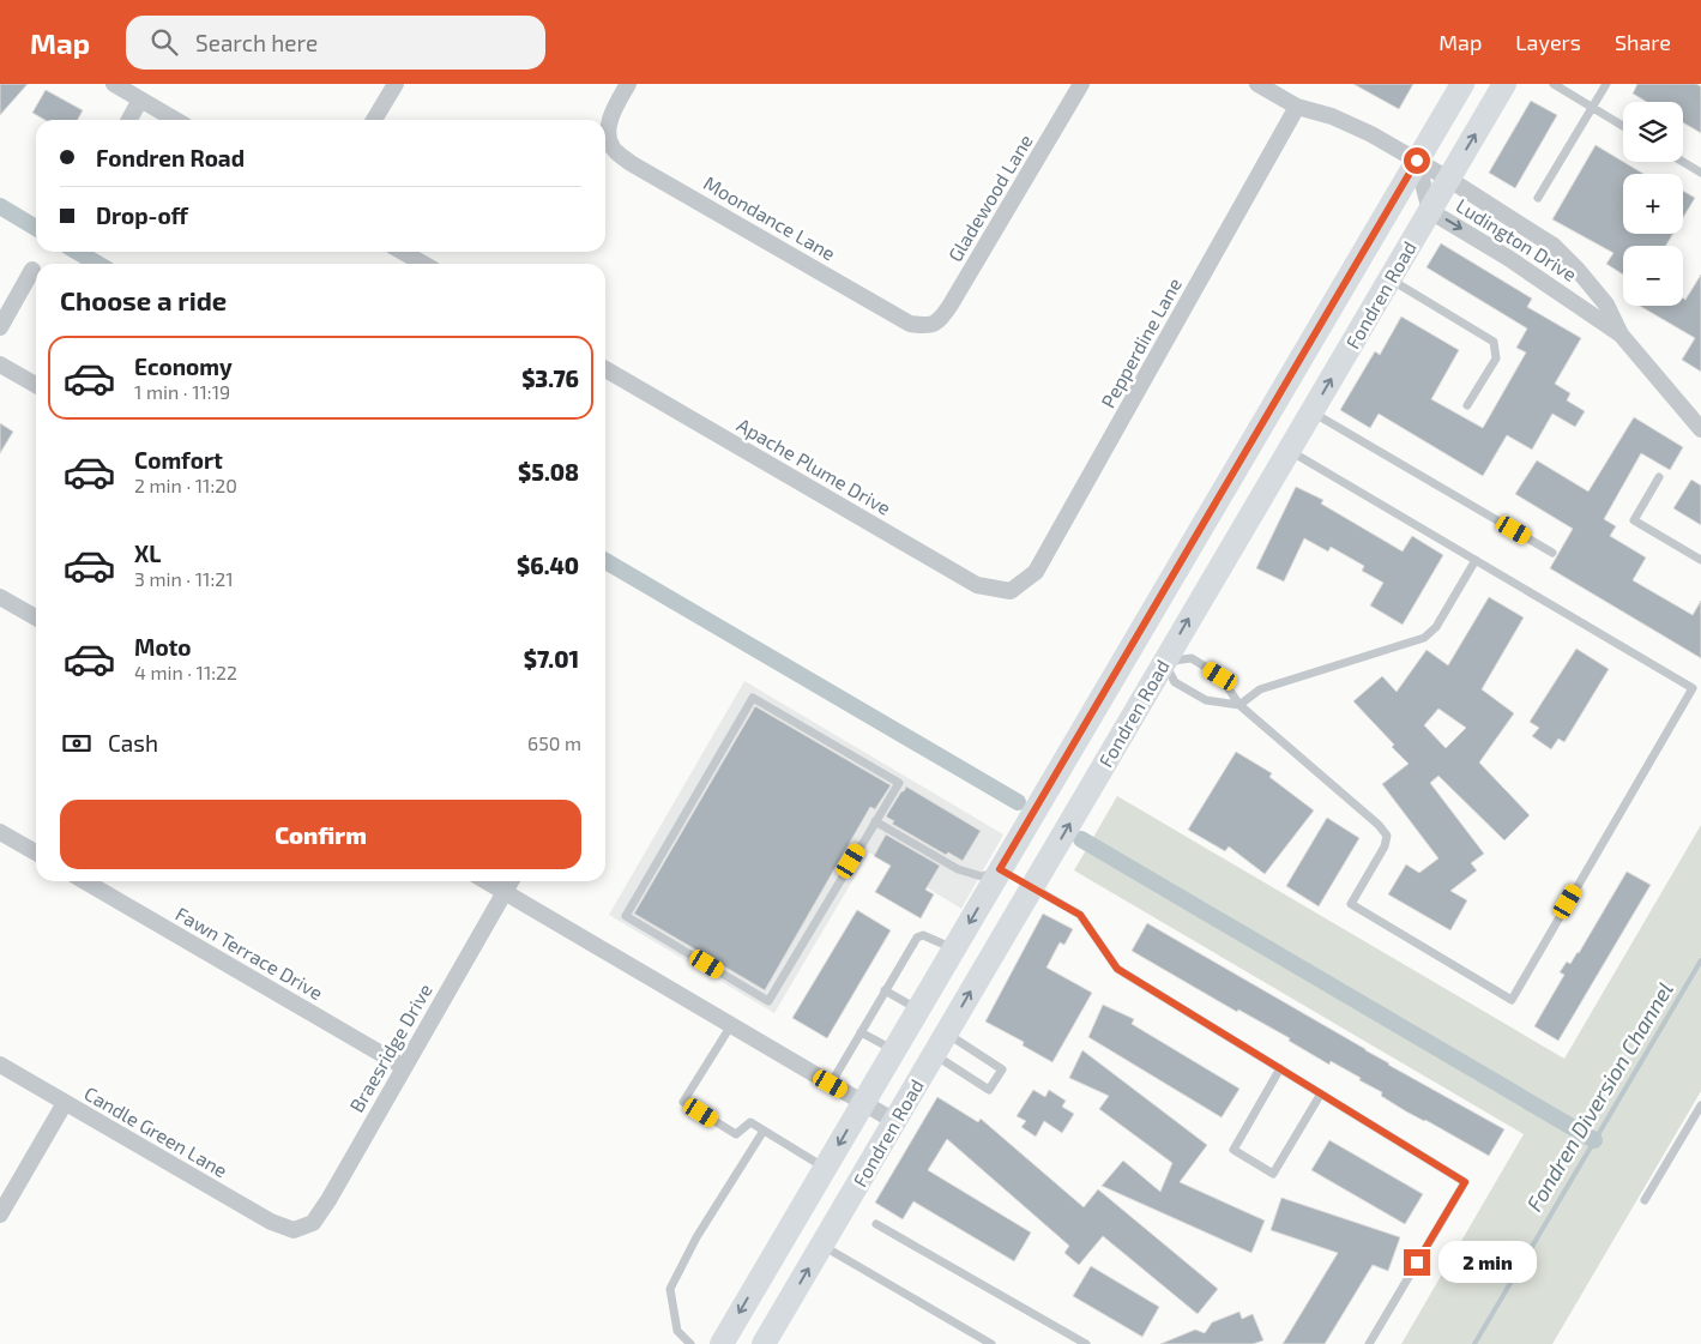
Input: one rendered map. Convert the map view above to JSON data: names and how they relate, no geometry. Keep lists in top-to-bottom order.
{
  "streets": {
    "main road": ["Fondren Road"],
    "street": [
      "Gladewood Lane",
      "Moondance Lane",
      "Ludington Drive",
      "Pepperdine Lane",
      "Apache Plume Drive",
      "Fawn Terrace Drive",
      "Braesridge Drive",
      "Candle Green Lane"
    ]
  },
  "crossings": [
    ["Gladewood Lane", "Moondance Lane"],
    ["Ludington Drive", "Fondren Road"],
    ["Ludington Drive", "Pepperdine Lane"],
    ["Pepperdine Lane", "Apache Plume Drive"],
    ["Fawn Terrace Drive", "Braesridge Drive"],
    ["Braesridge Drive", "Candle Green Lane"]
  ],
  "water": ["Fondren Diversion Channel"],
  "page": {
    "header": "Map",
    "search": "Search here",
    "nav": ["Map", "Layers", "Share"],
    "map_buttons": ["+", "−"],
    "banner": ["Fondren Road", "Drop-off"],
    "heading": "Choose a ride",
    "list": [
      {
        "name": "Economy",
        "note": "1 min · 11:19",
        "value": "$3.76"
      },
      {
        "name": "Comfort",
        "note": "2 min · 11:20",
        "value": "$5.08"
      },
      {
        "name": "XL",
        "note": "3 min · 11:21",
        "value": "$6.40"
      },
      {
        "name": "Moto",
        "note": "4 min · 11:22",
        "value": "$7.01"
      }
    ],
    "pay": ["Cash", "650 m"],
    "buttons": "Confirm",
    "bubble": "2 min"
  }
}
